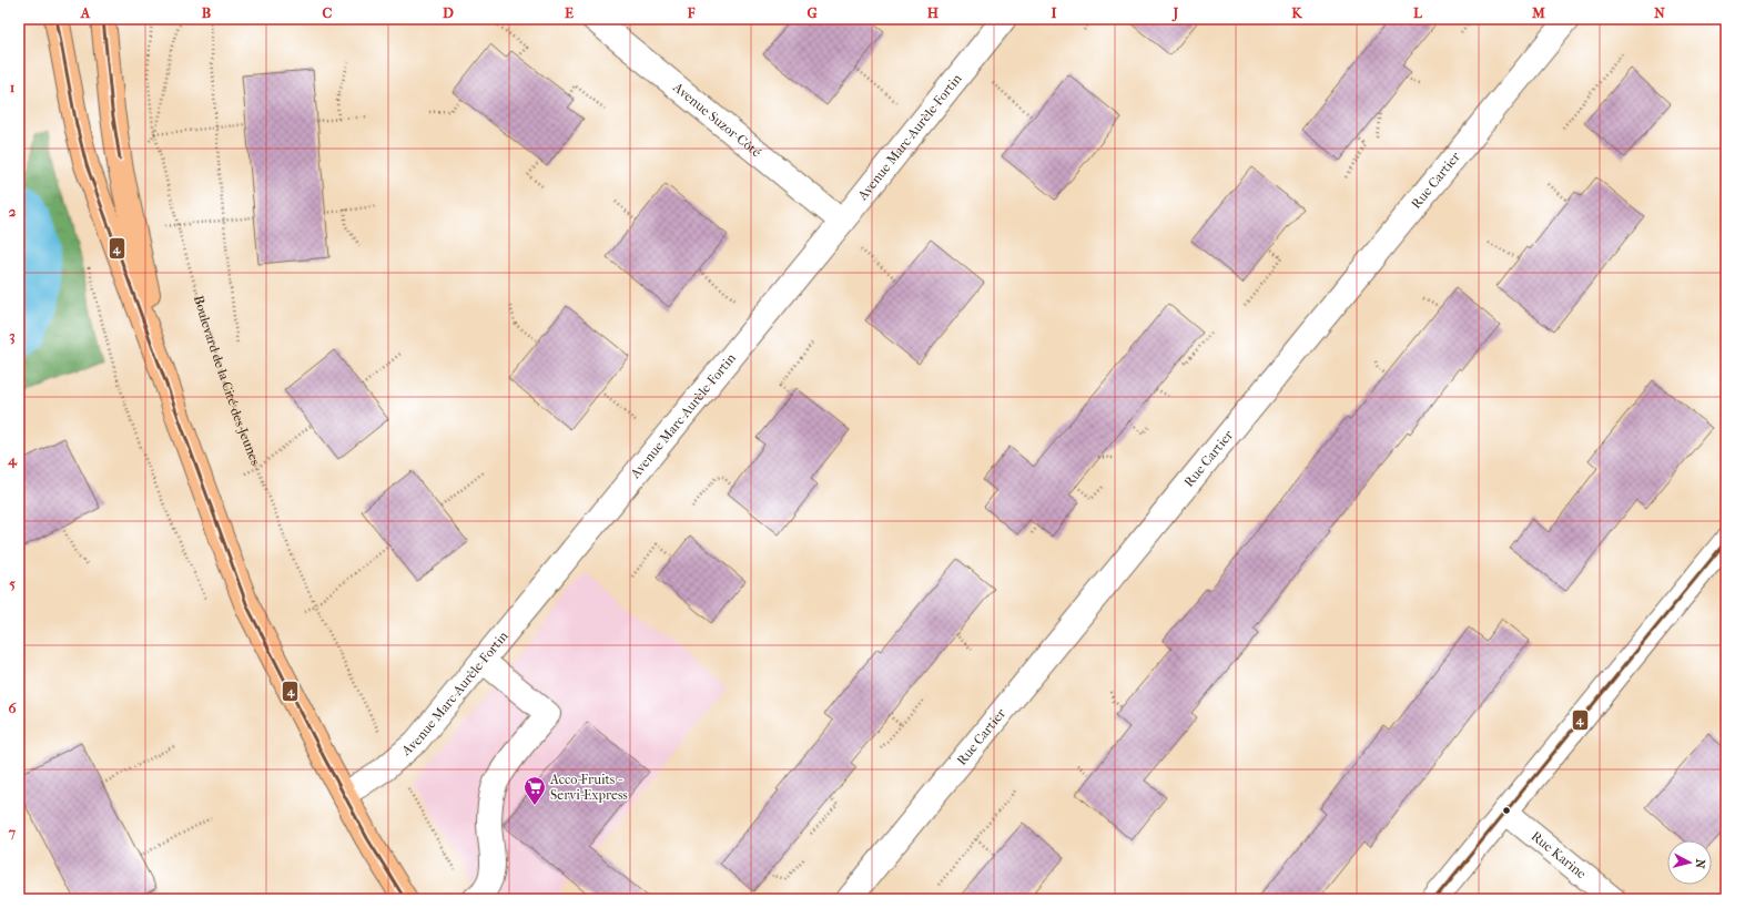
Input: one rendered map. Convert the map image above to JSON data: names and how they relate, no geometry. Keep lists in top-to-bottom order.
{
  "streets": {
    "street": [
      "Avenue Suzor-Côté",
      "Avenue Marc-Aurèle-Fortin",
      "Rue Cartier",
      "Rue Karine"
    ],
    "path": ["Boulevard de la Cité-des-Jeunes"]
  },
  "crossings": [
    ["Avenue Suzor-Côté", "Avenue Marc-Aurèle-Fortin"]
  ],
  "places": {
    "supermarket": ["Acco-Fruits - Servi-Express"]
  },
  "lines": ["transit line 4"],
  "north": "right",
  "grid": {
    "columns": [
      "A",
      "B",
      "C",
      "D",
      "E",
      "F",
      "G",
      "H",
      "I",
      "J",
      "K",
      "L",
      "M",
      "N"
    ],
    "rows": [
      "1",
      "2",
      "3",
      "4",
      "5",
      "6",
      "7"
    ]
  }
}
